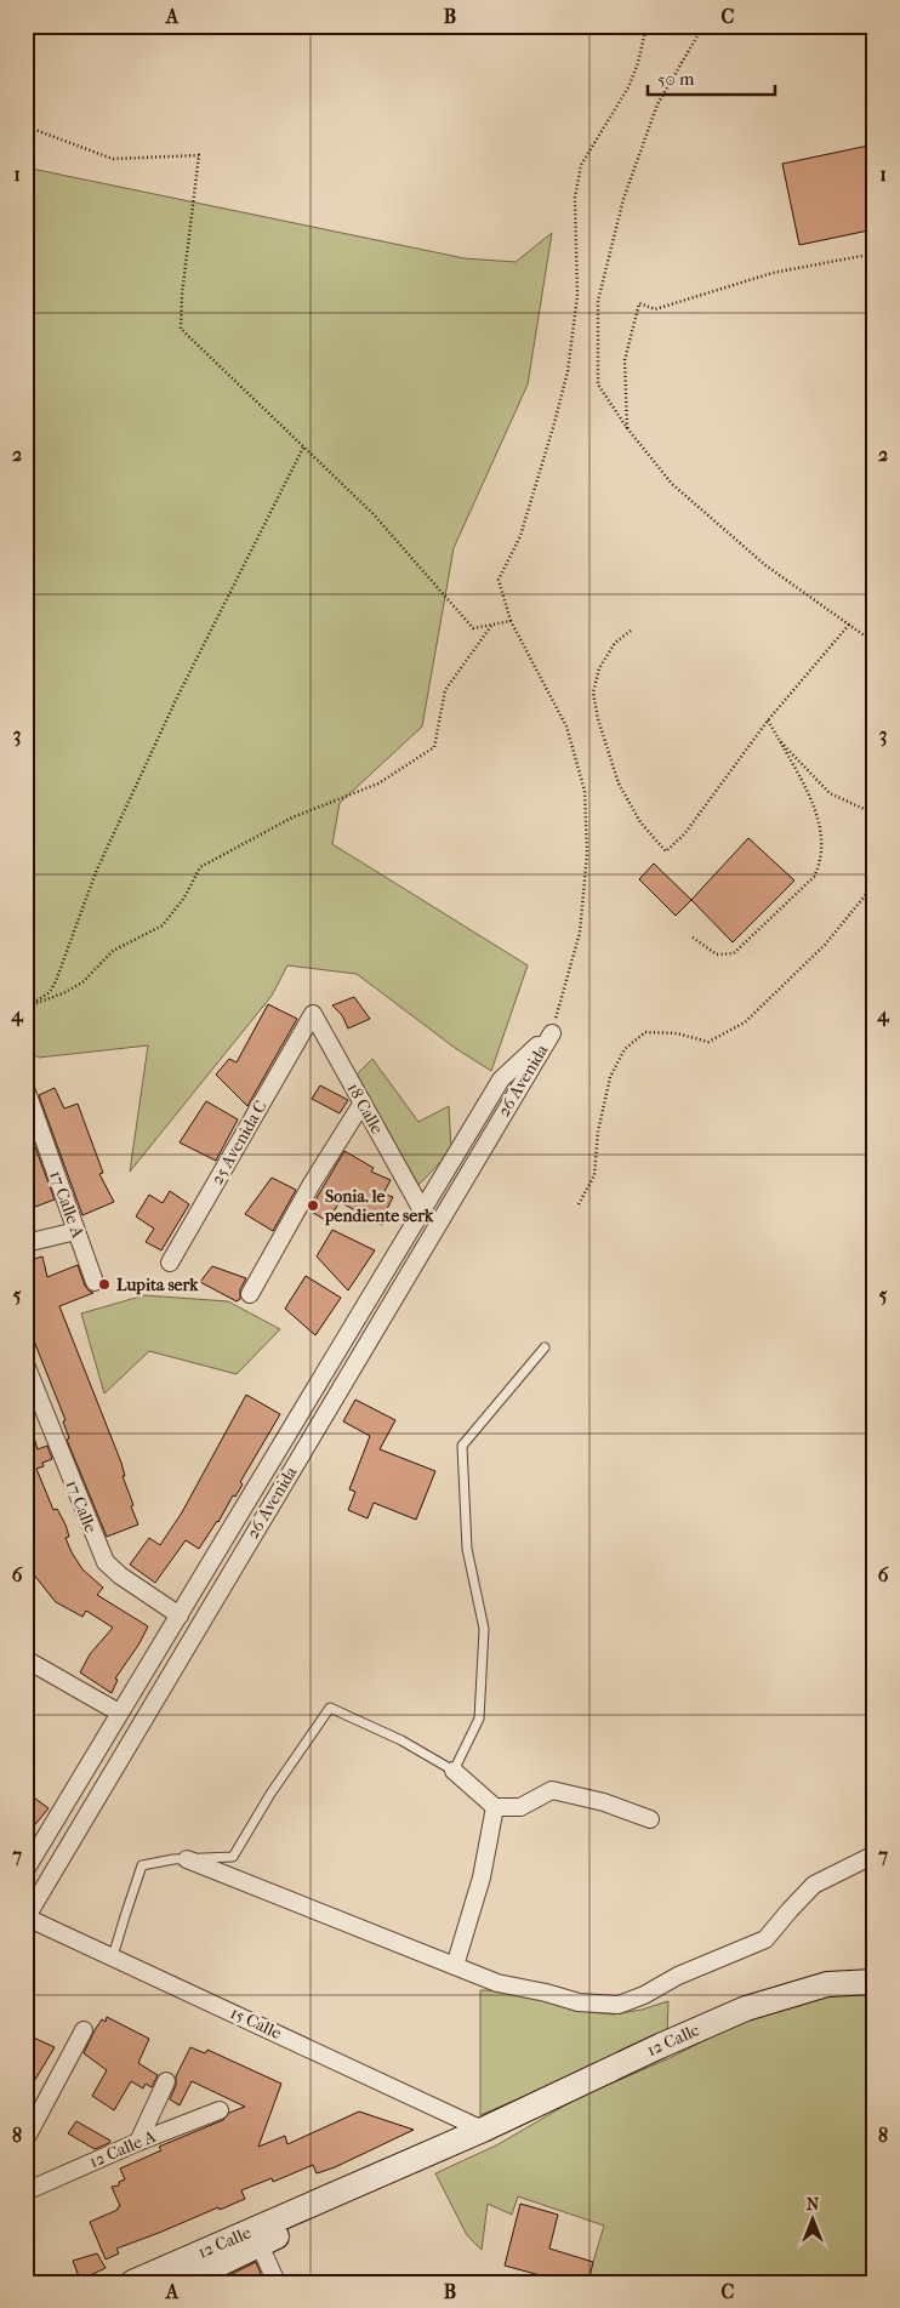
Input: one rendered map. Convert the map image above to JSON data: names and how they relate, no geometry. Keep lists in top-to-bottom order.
{
  "streets": {
    "main road": ["12 Calle"],
    "street": [
      "26 Avenida",
      "18 Calle",
      "25 Avenida C",
      "17 Calle A",
      "17 Calle",
      "15 Calle",
      "12 Calle A"
    ]
  },
  "crossings": [
    ["26 Avenida", "18 Calle"],
    ["26 Avenida", "17 Calle"],
    ["26 Avenida", "15 Calle"],
    ["18 Calle", "25 Avenida C"],
    ["15 Calle", "12 Calle"]
  ],
  "places": ["Sonia. le pendiente serk", "Lupita serk"],
  "scale_bar": "50 m",
  "north": "top",
  "grid": {
    "columns": ["A", "B", "C"],
    "rows": [
      "1",
      "2",
      "3",
      "4",
      "5",
      "6",
      "7",
      "8"
    ]
  }
}
